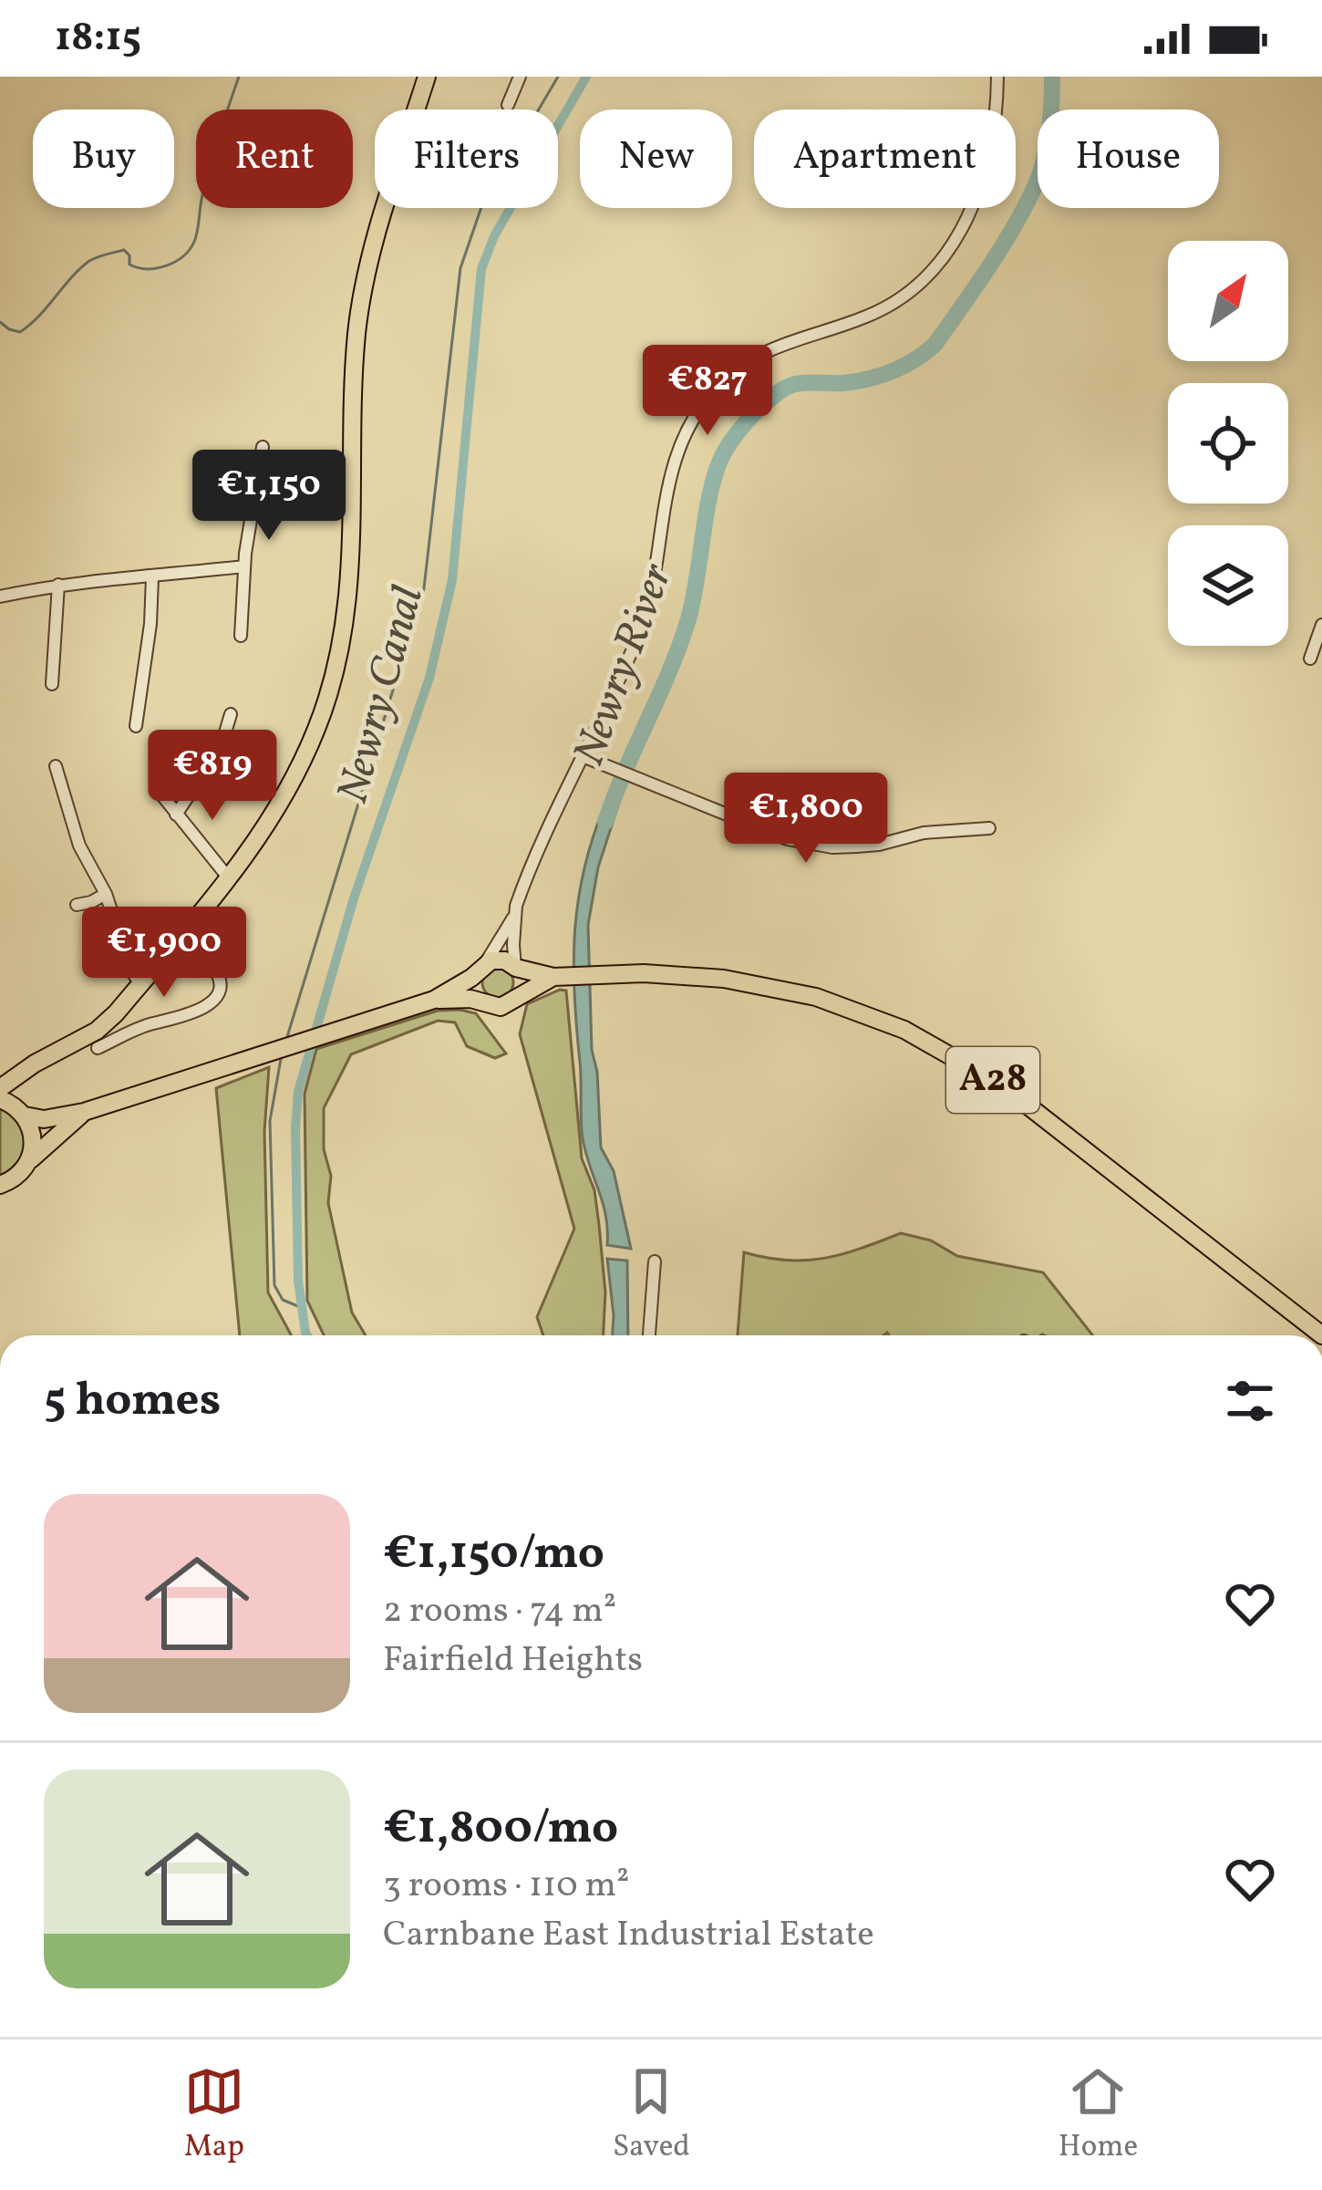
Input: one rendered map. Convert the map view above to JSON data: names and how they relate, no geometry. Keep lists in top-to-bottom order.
{
  "streets": {
    "highway": ["A28"]
  },
  "water": ["Newry River", "Newry Canal"],
  "north": "top right",
  "page": {
    "status": "18:15",
    "chip": [
      "Buy",
      "Rent",
      "Filters",
      "New",
      "Apartment",
      "House"
    ],
    "price": [
      "€827",
      "€1,150",
      "€819",
      "€1,800",
      "€1,900"
    ],
    "heading": "5 homes",
    "list": [
      {
        "name": "€1,150/mo",
        "note": "2 rooms · 74 m² · Fairfield Heights"
      },
      {
        "name": "€1,800/mo",
        "note": "3 rooms · 110 m² · Carnbane East Industrial Estate"
      }
    ],
    "tabs": ["Map", "Saved", "Home"]
  }
}
